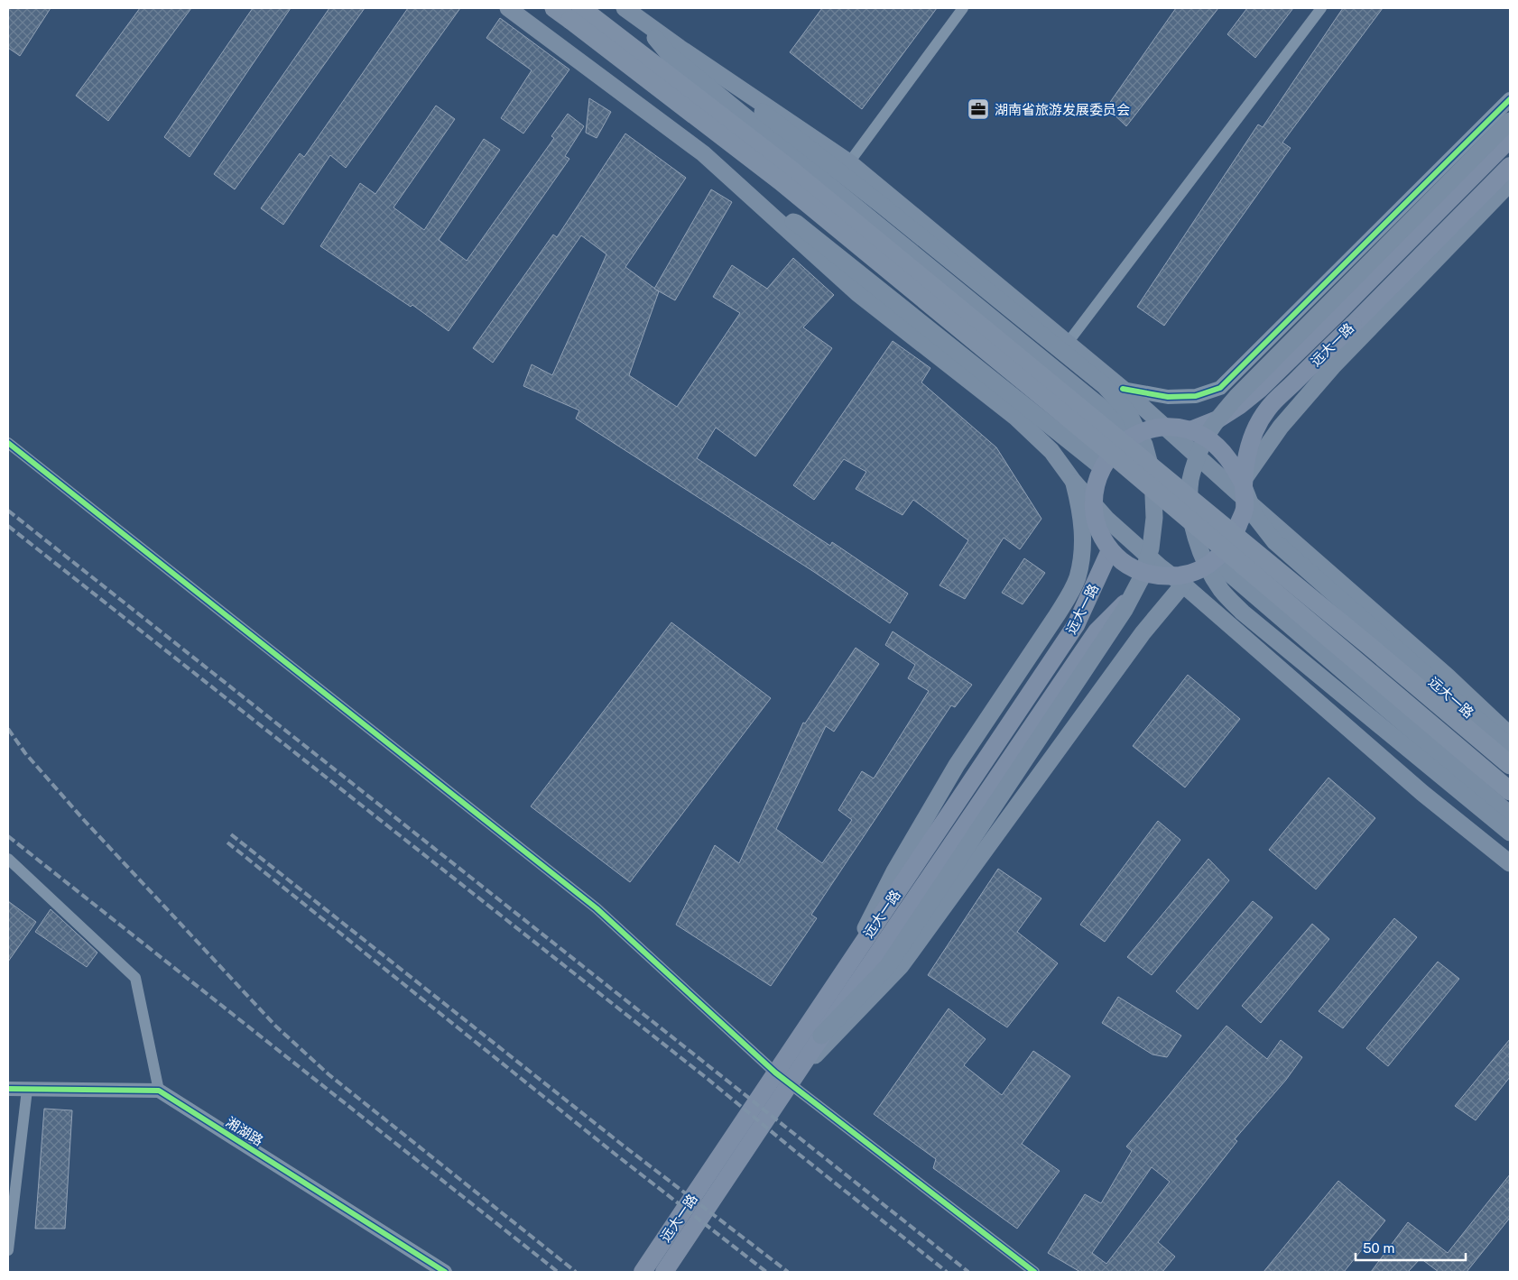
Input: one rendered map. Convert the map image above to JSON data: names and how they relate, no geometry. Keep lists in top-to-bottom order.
{
  "streets": {
    "main road": ["远大一路"],
    "street": ["湘湖路"]
  },
  "places": {
    "office": ["湖南省旅游发展委员会"]
  },
  "scale_bar": "50 m"
}
